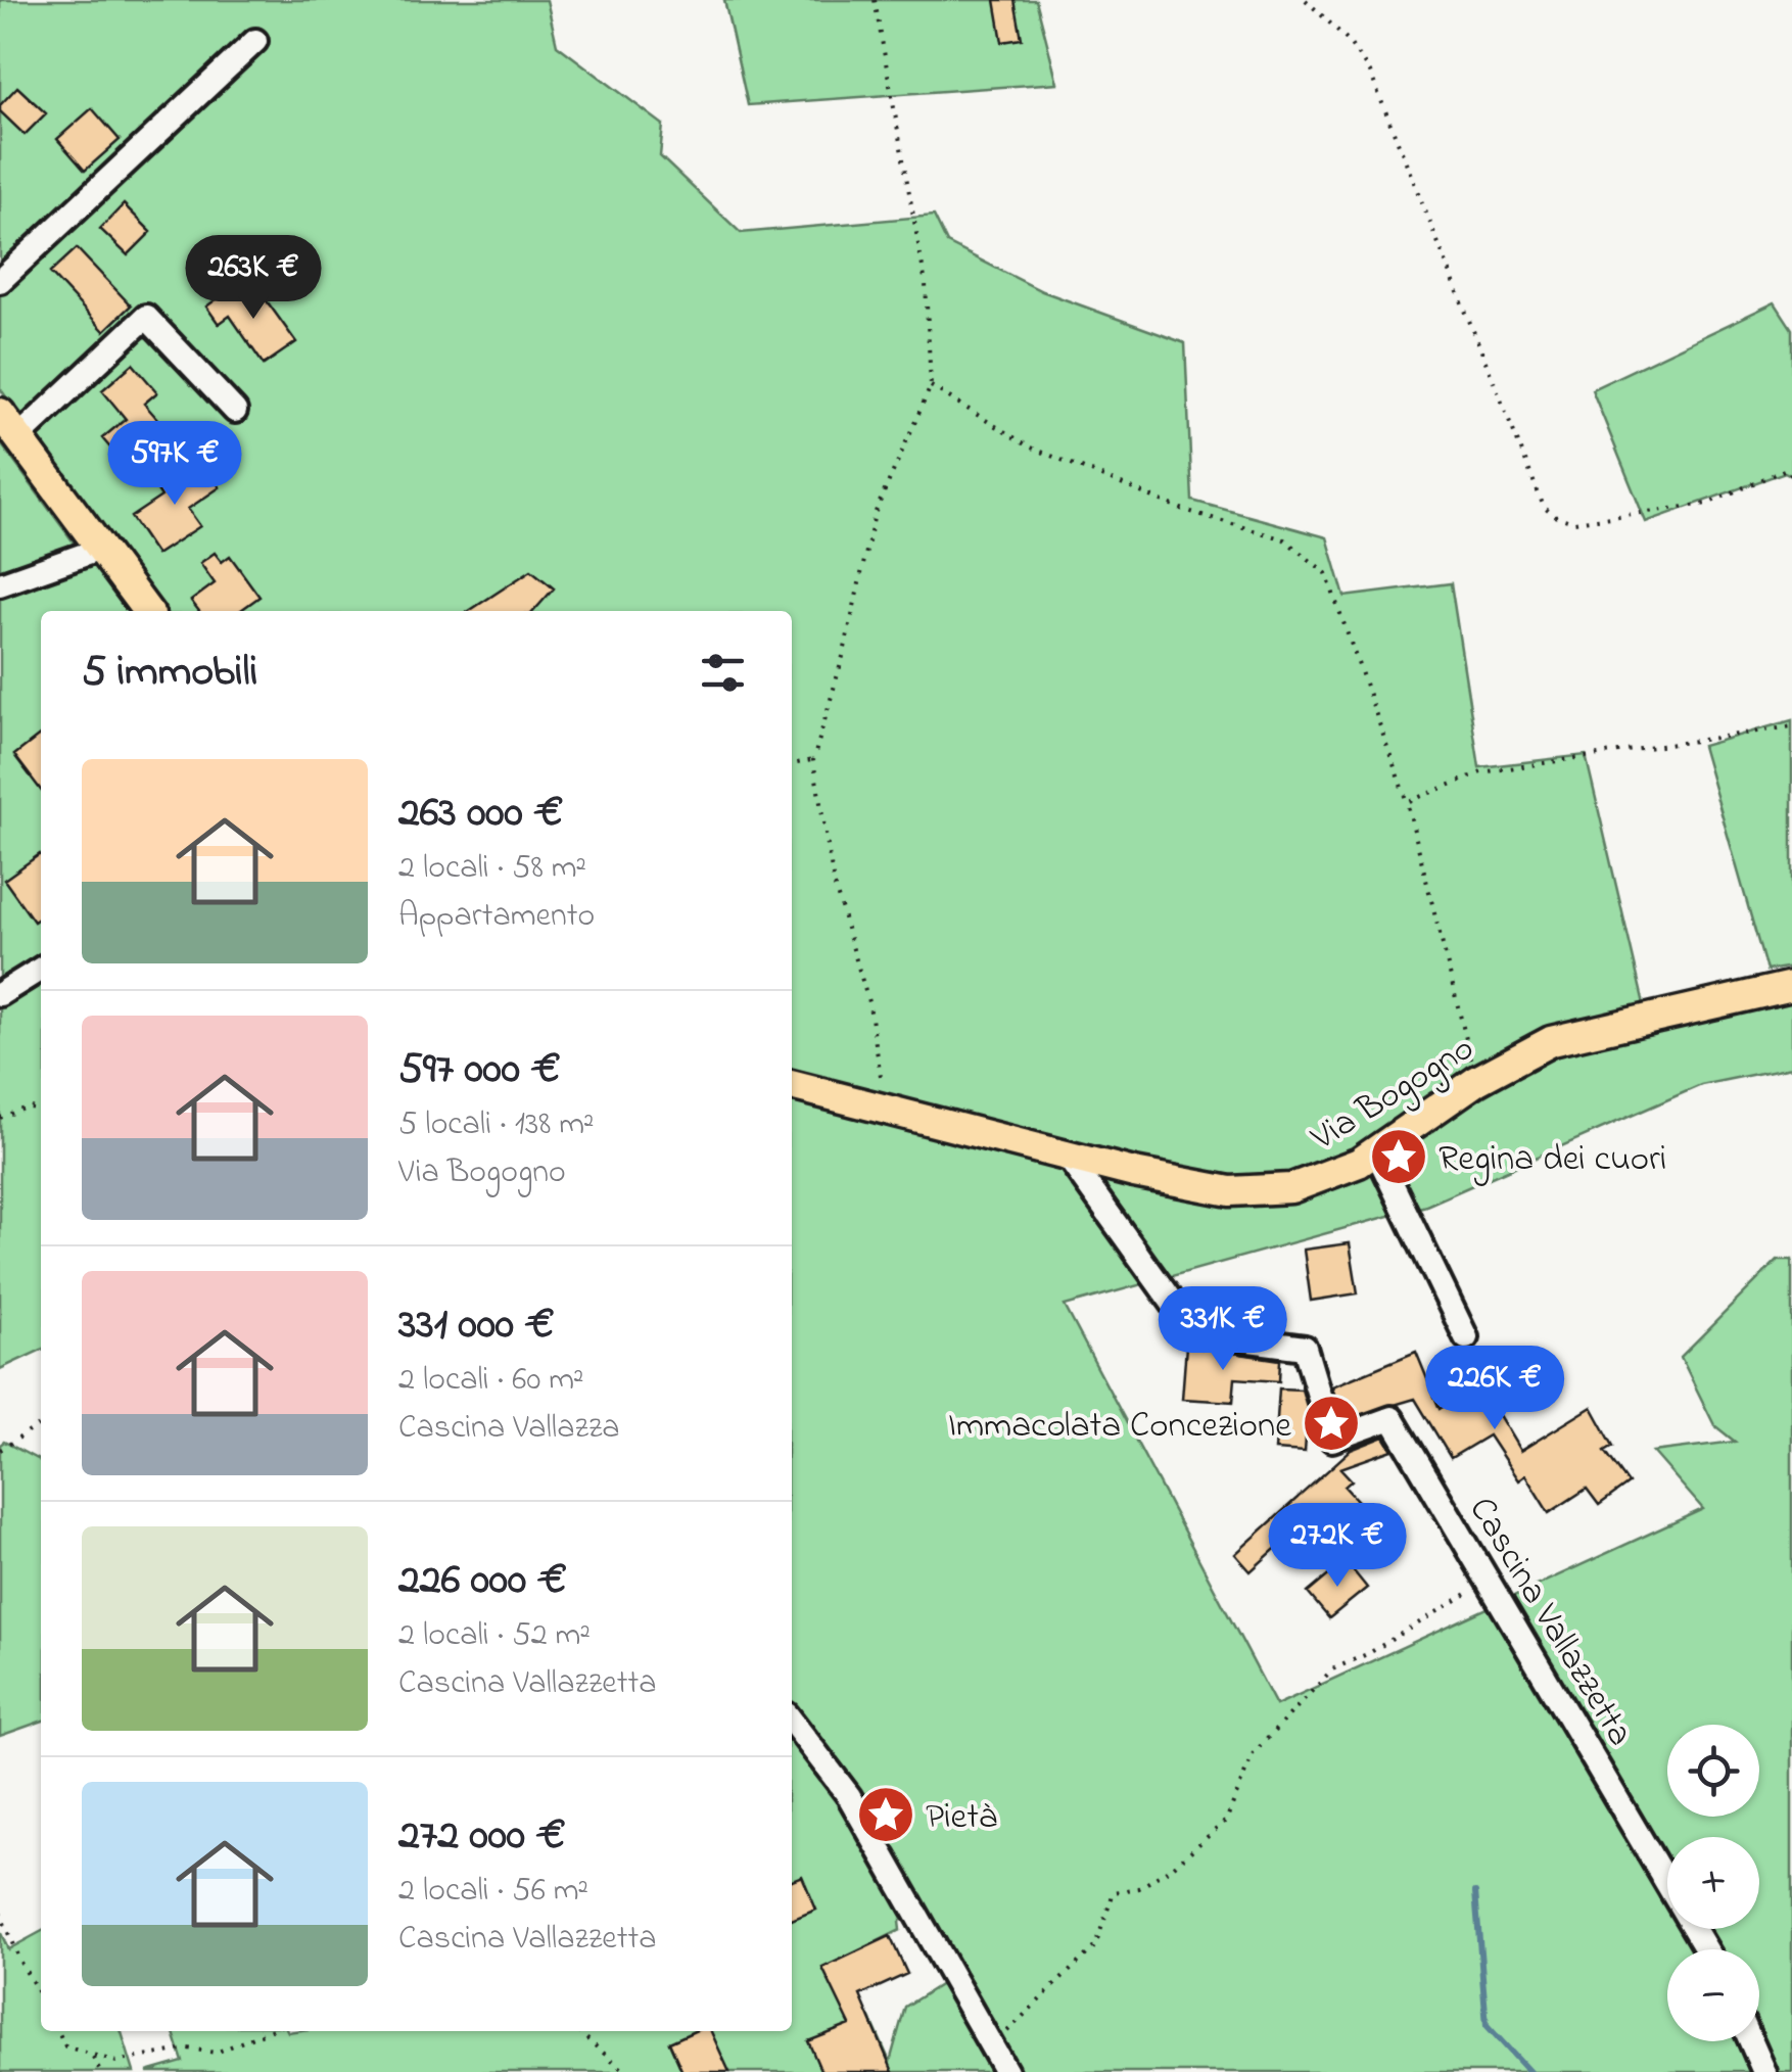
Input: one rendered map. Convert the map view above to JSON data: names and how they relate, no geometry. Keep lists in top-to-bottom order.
{
  "streets": {
    "main road": ["Via Bogogno"],
    "street": ["Cascina Vallazzetta"]
  },
  "crossings": [
    ["Via Bogogno", "Cascina Vallazzetta"]
  ],
  "places": {
    "place": ["Regina dei cuori", "Immacolata Concezione", "Pietà"]
  },
  "page": {
    "price": [
      "263K €",
      "597K €",
      "331K €",
      "226K €",
      "272K €"
    ],
    "heading": "5 immobili",
    "list": [
      {
        "name": "263 000 €",
        "note": "2 locali · 58 m² · Appartamento"
      },
      {
        "name": "597 000 €",
        "note": "5 locali · 138 m² · Via Bogogno"
      },
      {
        "name": "331 000 €",
        "note": "2 locali · 60 m² · Cascina Vallazza"
      },
      {
        "name": "226 000 €",
        "note": "2 locali · 52 m² · Cascina Vallazzetta"
      },
      {
        "name": "272 000 €",
        "note": "2 locali · 56 m² · Cascina Vallazzetta"
      }
    ],
    "map_buttons": ["+", "−"]
  }
}
